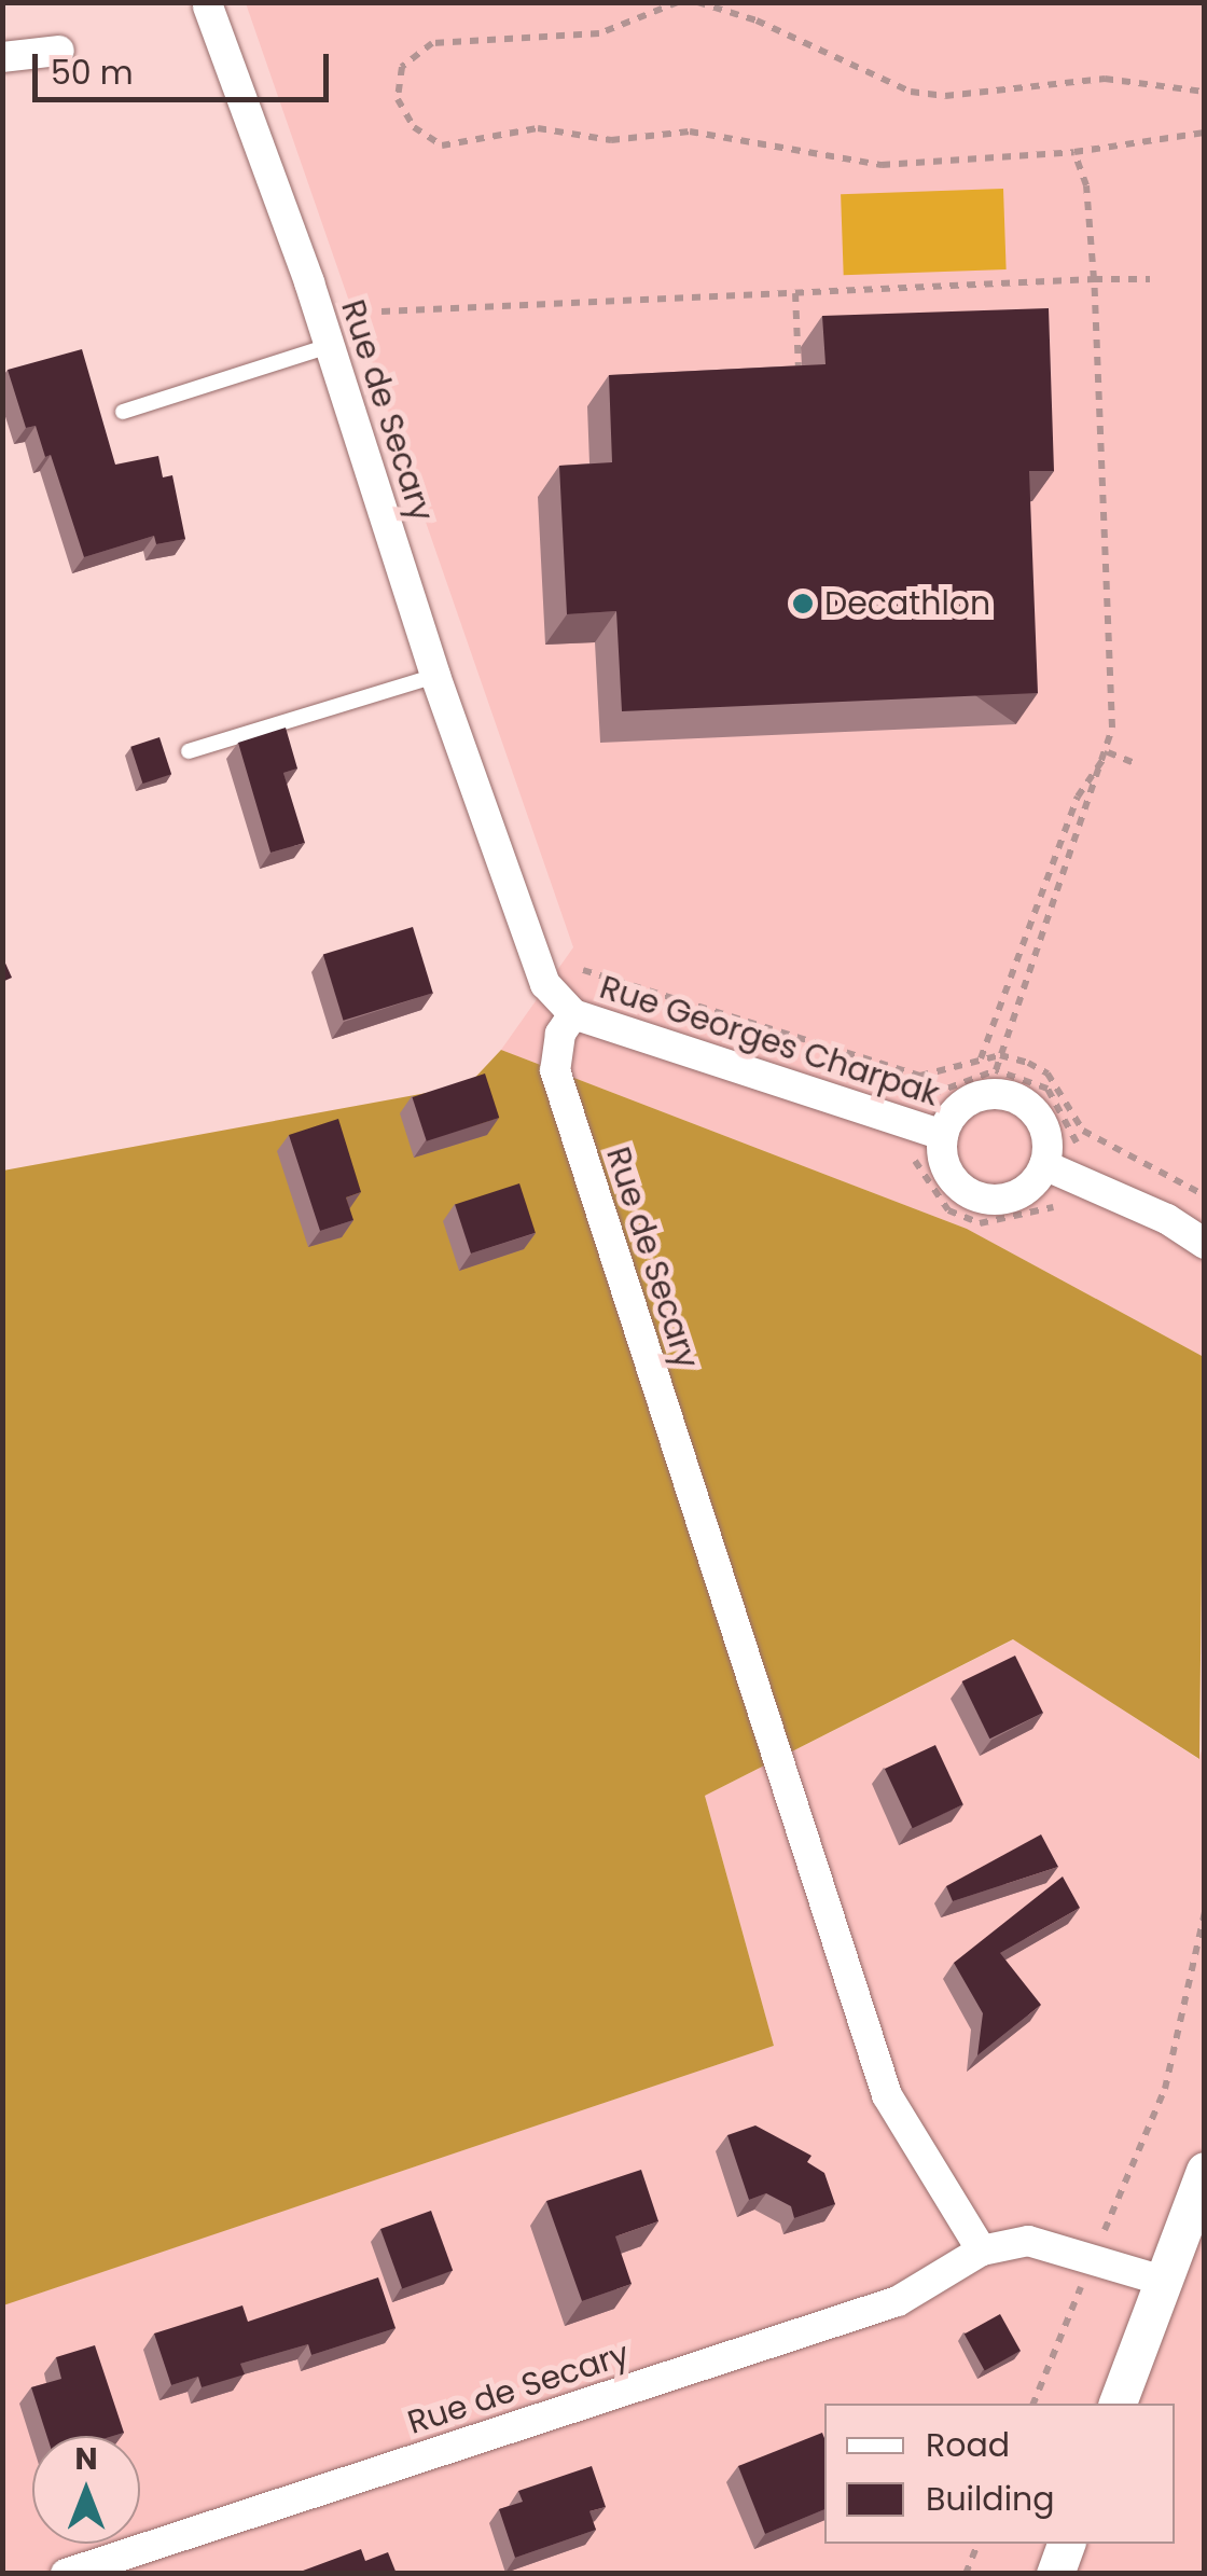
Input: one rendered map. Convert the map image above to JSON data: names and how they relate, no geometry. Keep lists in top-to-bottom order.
{
  "streets": {
    "street": ["Rue de Secary", "Rue Georges Charpak"]
  },
  "crossings": [
    ["Rue de Secary", "Rue Georges Charpak"]
  ],
  "places": ["Decathlon"],
  "legend": ["Road", "Building"],
  "scale_bar": "50 m",
  "north": "top"
}
